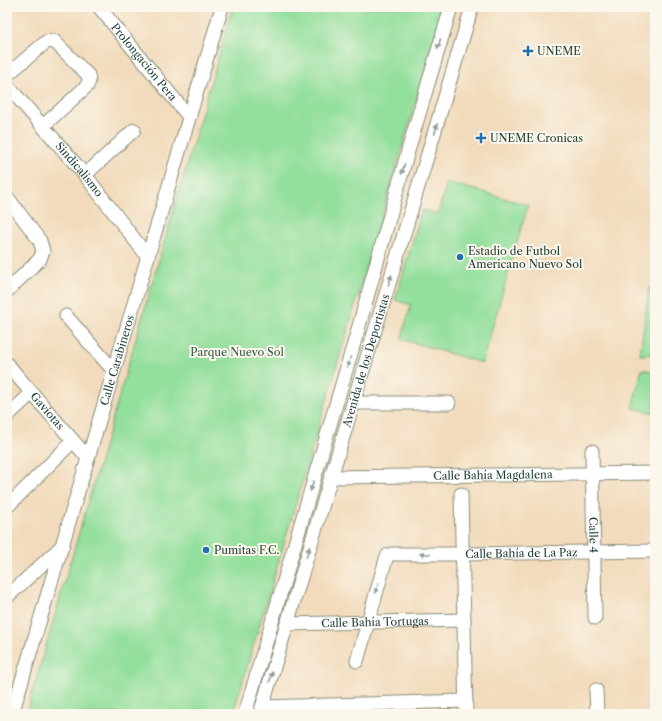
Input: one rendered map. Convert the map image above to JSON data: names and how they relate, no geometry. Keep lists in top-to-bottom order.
{
  "streets": {
    "street": [
      "Prolongación Pera",
      "Sindicalismo",
      "Calle Carabineros",
      "Avenida de los Deportistas",
      "Gaviotas",
      "Calle Bahía Magdalena",
      "Calle 4",
      "Calle Bahía de La Paz",
      "Calle Bahía Tortugas"
    ]
  },
  "crossings": [
    ["Prolongación Pera", "Calle Carabineros"],
    ["Sindicalismo", "Calle Carabineros"],
    ["Calle Carabineros", "Gaviotas"],
    ["Avenida de los Deportistas", "Calle Bahía Magdalena"],
    ["Avenida de los Deportistas", "Calle Bahía Tortugas"],
    ["Calle Bahía Magdalena", "Calle 4"],
    ["Calle 4", "Calle Bahía de La Paz"],
    ["Calle Bahía de La Paz", "Calle Bahía Tortugas"]
  ],
  "parks": ["Parque Nuevo Sol"],
  "places": {
    "health": ["UNEME", "UNEME Cronicas"],
    "other": ["Estadio de Futbol Americano Nuevo Sol", "Pumitas F.C."]
  }
}
